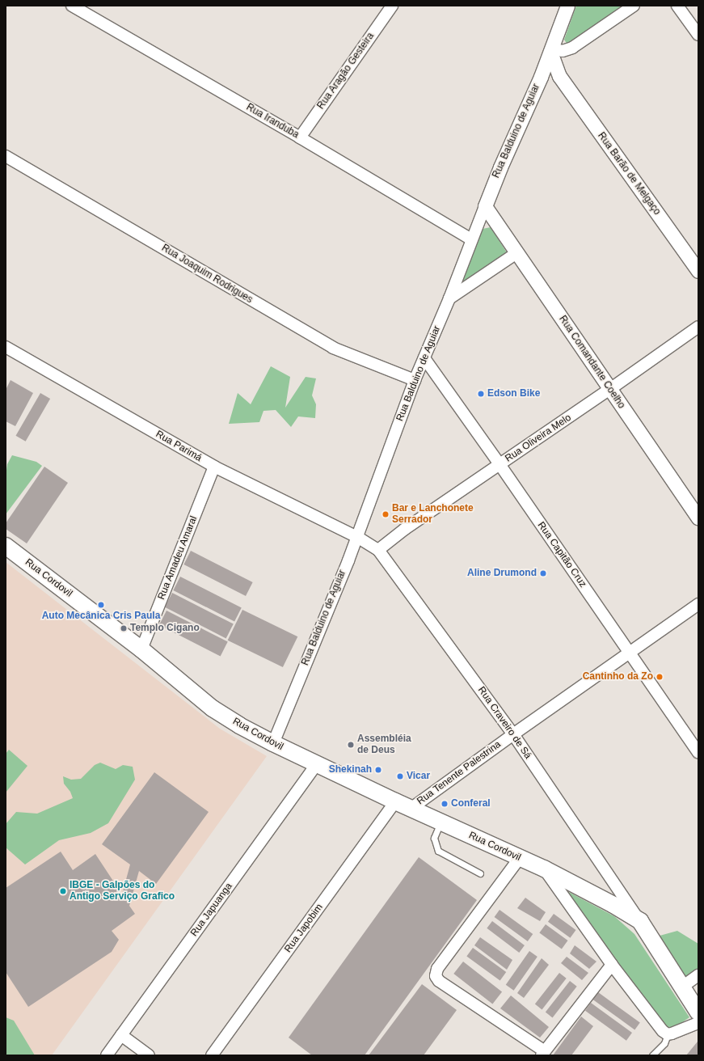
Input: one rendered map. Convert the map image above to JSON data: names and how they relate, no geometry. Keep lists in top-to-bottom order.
{
  "streets": {
    "main road": ["Rua Cordovil"],
    "street": [
      "Rua Aragão Gesteira",
      "Rua Iranduba",
      "Rua Balduino de Aguiar",
      "Rua Barão de Melgaço",
      "Rua Joaquim Rodrigues",
      "Rua Comandante Coelho",
      "Rua Oliveira Melo",
      "Rua Parimá",
      "Rua Capitão Cruz",
      "Rua Amadeu Amaral",
      "Rua Craveiro de Sá",
      "Rua Tenente Palestrina",
      "Rua Japuanga",
      "Rua Japobim"
    ]
  },
  "crossings": [
    ["Rua Aragão Gesteira", "Rua Iranduba"],
    ["Rua Iranduba", "Rua Balduino de Aguiar"],
    ["Rua Balduino de Aguiar", "Rua Barão de Melgaço"],
    ["Rua Balduino de Aguiar", "Rua Joaquim Rodrigues"],
    ["Rua Balduino de Aguiar", "Rua Comandante Coelho"],
    ["Rua Balduino de Aguiar", "Rua Parimá"],
    ["Rua Balduino de Aguiar", "Rua Capitão Cruz"],
    ["Rua Balduino de Aguiar", "Rua Cordovil"],
    ["Rua Balduino de Aguiar", "Rua Craveiro de Sá"],
    ["Rua Comandante Coelho", "Rua Oliveira Melo"],
    ["Rua Oliveira Melo", "Rua Capitão Cruz"],
    ["Rua Oliveira Melo", "Rua Craveiro de Sá"],
    ["Rua Parimá", "Rua Amadeu Amaral"],
    ["Rua Parimá", "Rua Craveiro de Sá"],
    ["Rua Capitão Cruz", "Rua Tenente Palestrina"],
    ["Rua Amadeu Amaral", "Rua Cordovil"],
    ["Rua Cordovil", "Rua Craveiro de Sá"],
    ["Rua Cordovil", "Rua Tenente Palestrina"],
    ["Rua Cordovil", "Rua Japuanga"],
    ["Rua Cordovil", "Rua Japobim"],
    ["Rua Craveiro de Sá", "Rua Tenente Palestrina"]
  ],
  "places": [
    "Edson Bike",
    "Bar e Lanchonete Serrador",
    "Aline Drumond",
    "Auto Mecânica Cris Paula",
    "Templo Cigano",
    "Cantinho da Zo",
    "Assembléia de Deus",
    "Shekinah",
    "Vicar",
    "Conferal",
    "IBGE - Galpões do Antigo Serviço Grafico"
  ]
}
